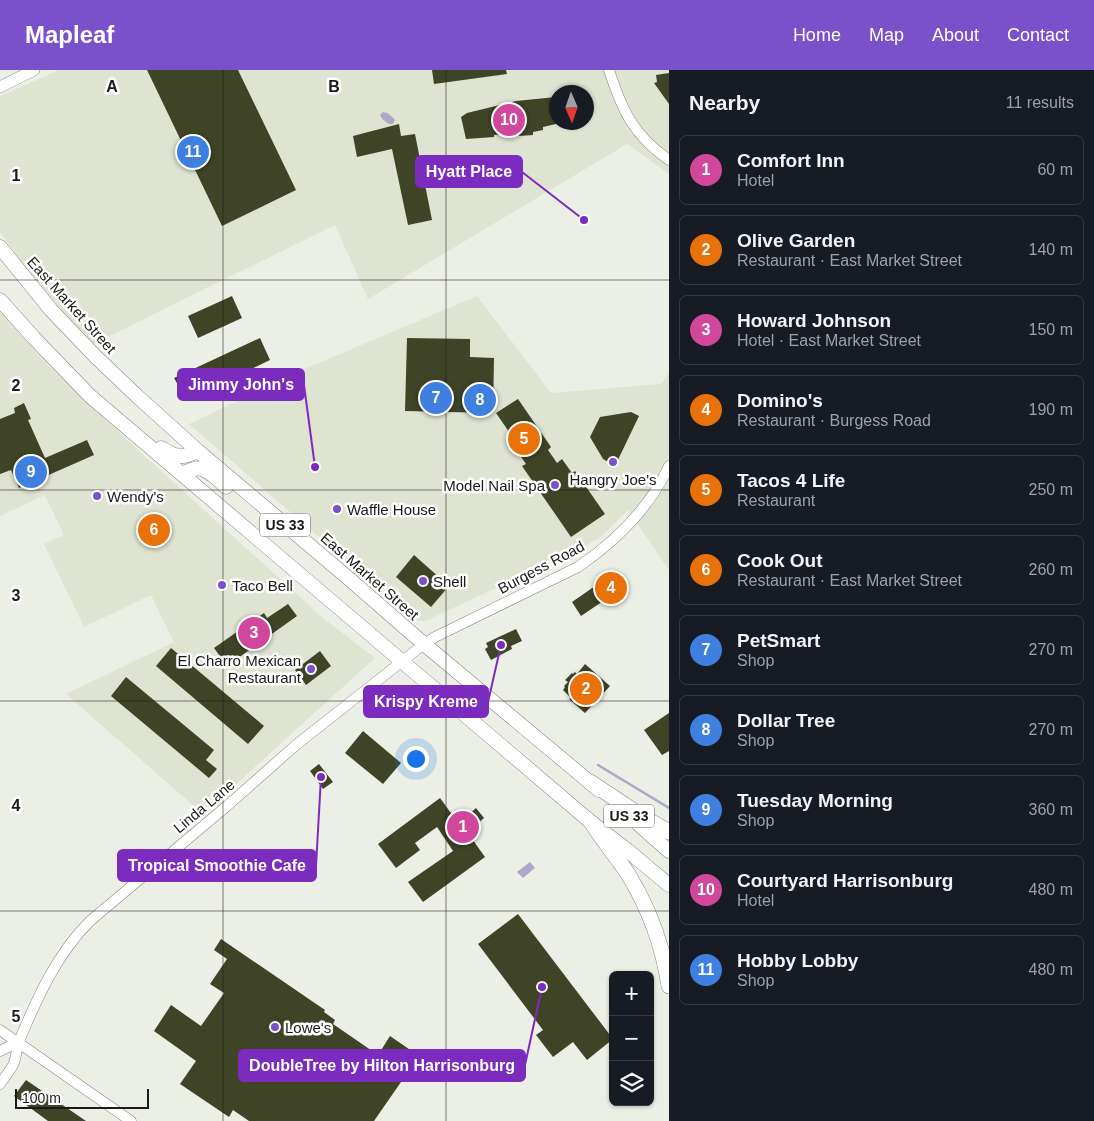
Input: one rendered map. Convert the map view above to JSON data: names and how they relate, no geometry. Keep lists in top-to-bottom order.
{
  "streets": {
    "highway": ["East Market Street", "US 33"],
    "street": ["Burgess Road", "Linda Lane"]
  },
  "crossings": [
    ["East Market Street", "Burgess Road"],
    ["East Market Street", "Linda Lane"],
    ["US 33", "Linda Lane"],
    ["Burgess Road", "Linda Lane"]
  ],
  "places": [
    "Hyatt Place",
    "Hangry Joe's",
    "Jimmy John's",
    "Model Nail Spa",
    "Wendy's",
    "Waffle House",
    "Shell",
    "Taco Bell",
    "Krispy Kreme",
    "El Charro Mexican Restaurant",
    "Tropical Smoothie Cafe",
    "DoubleTree by Hilton Harrisonburg",
    "Lowe's"
  ],
  "scale_bar": "100 m",
  "north": "bottom",
  "page": {
    "header": "Mapleaf",
    "nav": [
      "Home",
      "Map",
      "About",
      "Contact"
    ],
    "heading": ["Nearby", "11 results"],
    "pins": [
      "10",
      "11",
      "7",
      "8",
      "5",
      "9",
      "6",
      "4",
      "3",
      "2",
      "1"
    ],
    "list": [
      {
        "mark": "1",
        "name": "Comfort Inn",
        "note": "Hotel",
        "value": "60 m"
      },
      {
        "mark": "2",
        "name": "Olive Garden",
        "note": "Restaurant · East Market Street",
        "value": "140 m"
      },
      {
        "mark": "3",
        "name": "Howard Johnson",
        "note": "Hotel · East Market Street",
        "value": "150 m"
      },
      {
        "mark": "4",
        "name": "Domino's",
        "note": "Restaurant · Burgess Road",
        "value": "190 m"
      },
      {
        "mark": "5",
        "name": "Tacos 4 Life",
        "note": "Restaurant",
        "value": "250 m"
      },
      {
        "mark": "6",
        "name": "Cook Out",
        "note": "Restaurant · East Market Street",
        "value": "260 m"
      },
      {
        "mark": "7",
        "name": "PetSmart",
        "note": "Shop",
        "value": "270 m"
      },
      {
        "mark": "8",
        "name": "Dollar Tree",
        "note": "Shop",
        "value": "270 m"
      },
      {
        "mark": "9",
        "name": "Tuesday Morning",
        "note": "Shop",
        "value": "360 m"
      },
      {
        "mark": "10",
        "name": "Courtyard Harrisonburg",
        "note": "Hotel",
        "value": "480 m"
      },
      {
        "mark": "11",
        "name": "Hobby Lobby",
        "note": "Shop",
        "value": "480 m"
      }
    ],
    "map_buttons": ["+", "−"],
    "scale": "100 m"
  },
  "grid": {
    "columns": ["A", "B"],
    "rows": [
      "1",
      "2",
      "3",
      "4",
      "5"
    ]
  }
}
